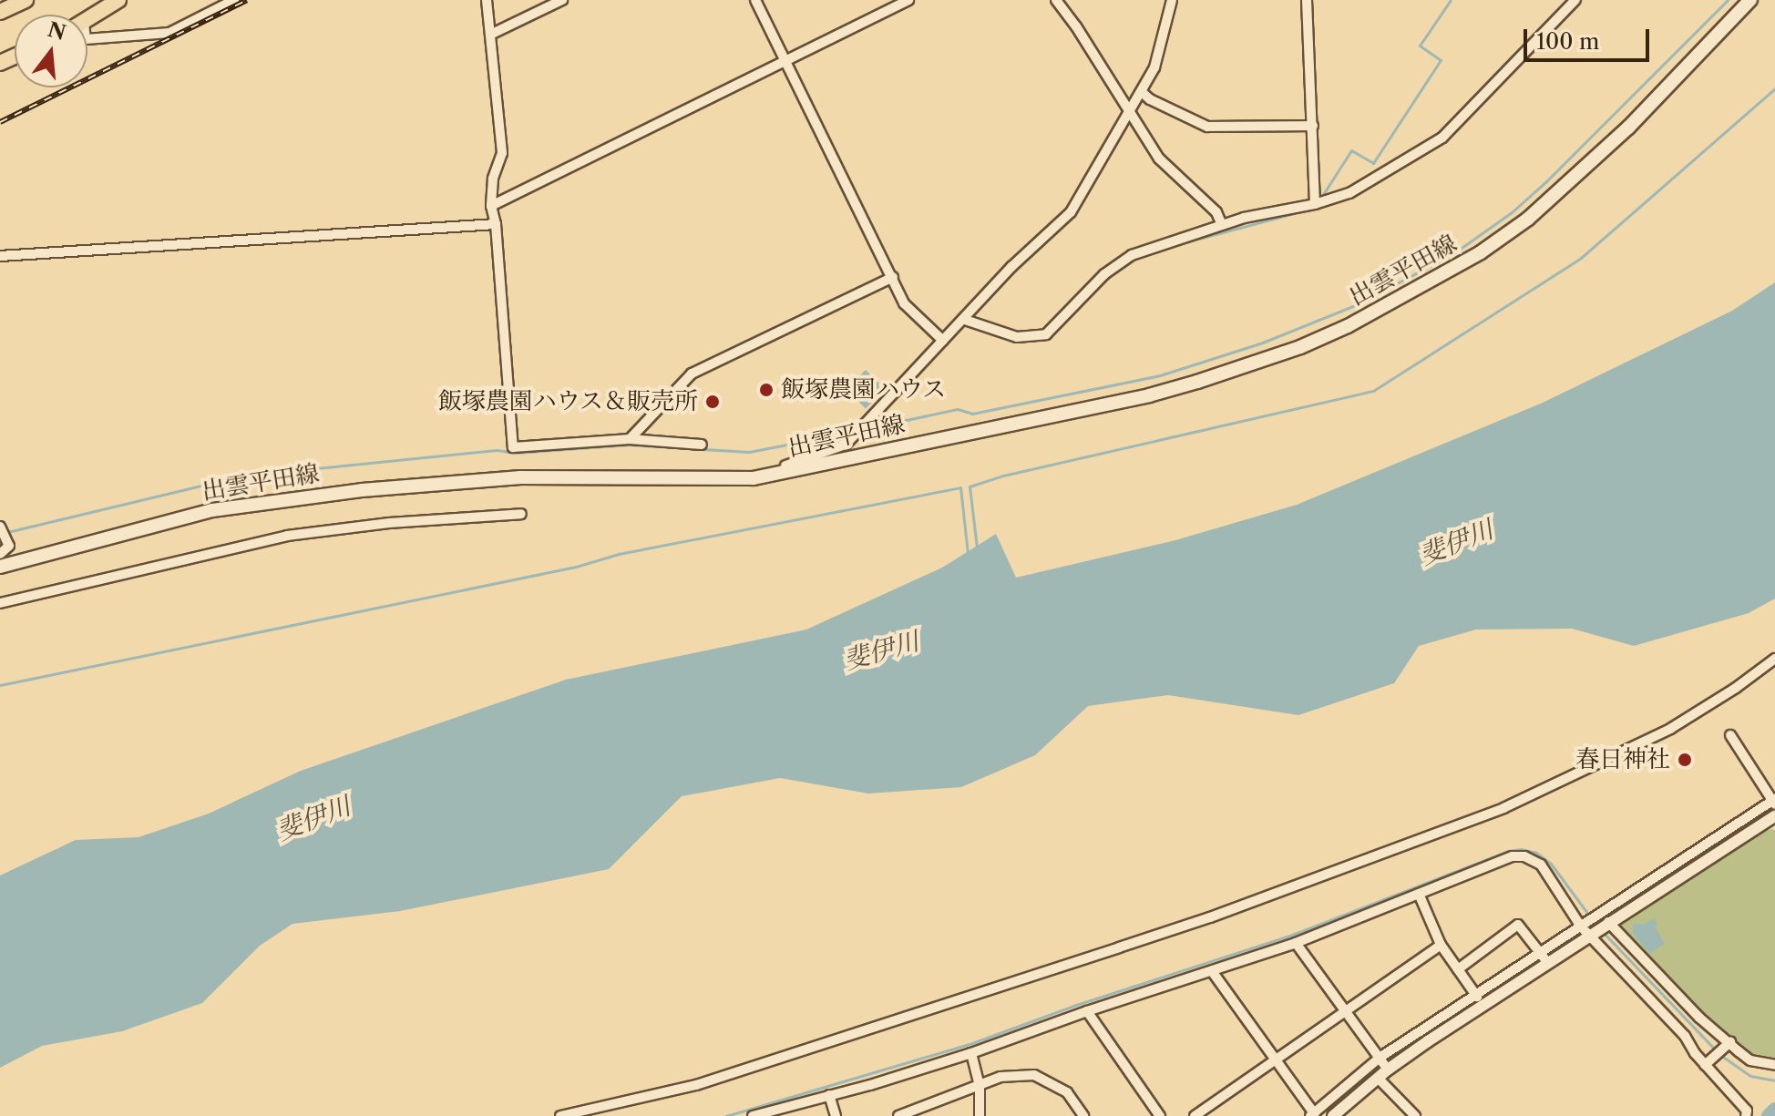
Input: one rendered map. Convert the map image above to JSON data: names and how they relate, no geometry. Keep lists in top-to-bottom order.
{
  "streets": {
    "main road": ["出雲平田線"]
  },
  "water": ["斐伊川"],
  "places": ["飯塚農園ハウス", "飯塚農園ハウス＆販売所", "春日神社"],
  "scale_bar": "100 m",
  "north": "top"
}
